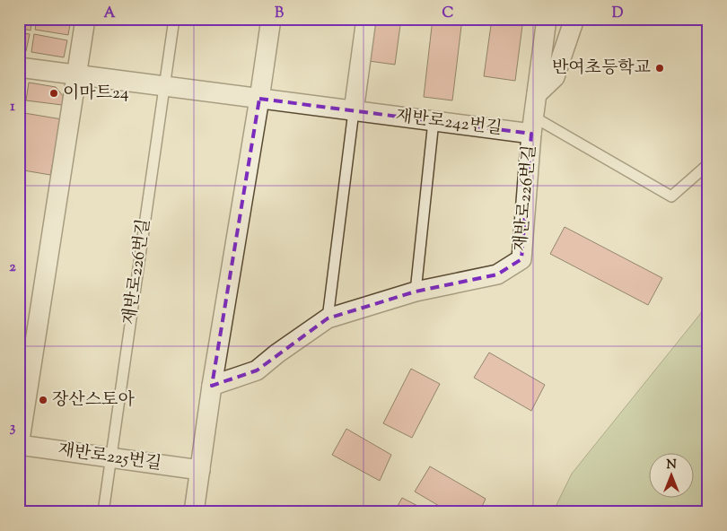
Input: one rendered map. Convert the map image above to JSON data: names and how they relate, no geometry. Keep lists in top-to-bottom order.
{
  "streets": {
    "street": ["재반로242번길", "재반로226번길", "재반로225번길"]
  },
  "crossings": [
    ["재반로242번길", "재반로226번길"],
    ["재반로226번길", "재반로225번길"]
  ],
  "places": ["반여초등학교", "이마트24", "장산스토아"],
  "north": "top",
  "grid": {
    "columns": [
      "A",
      "B",
      "C",
      "D"
    ],
    "rows": ["1", "2", "3"]
  }
}
